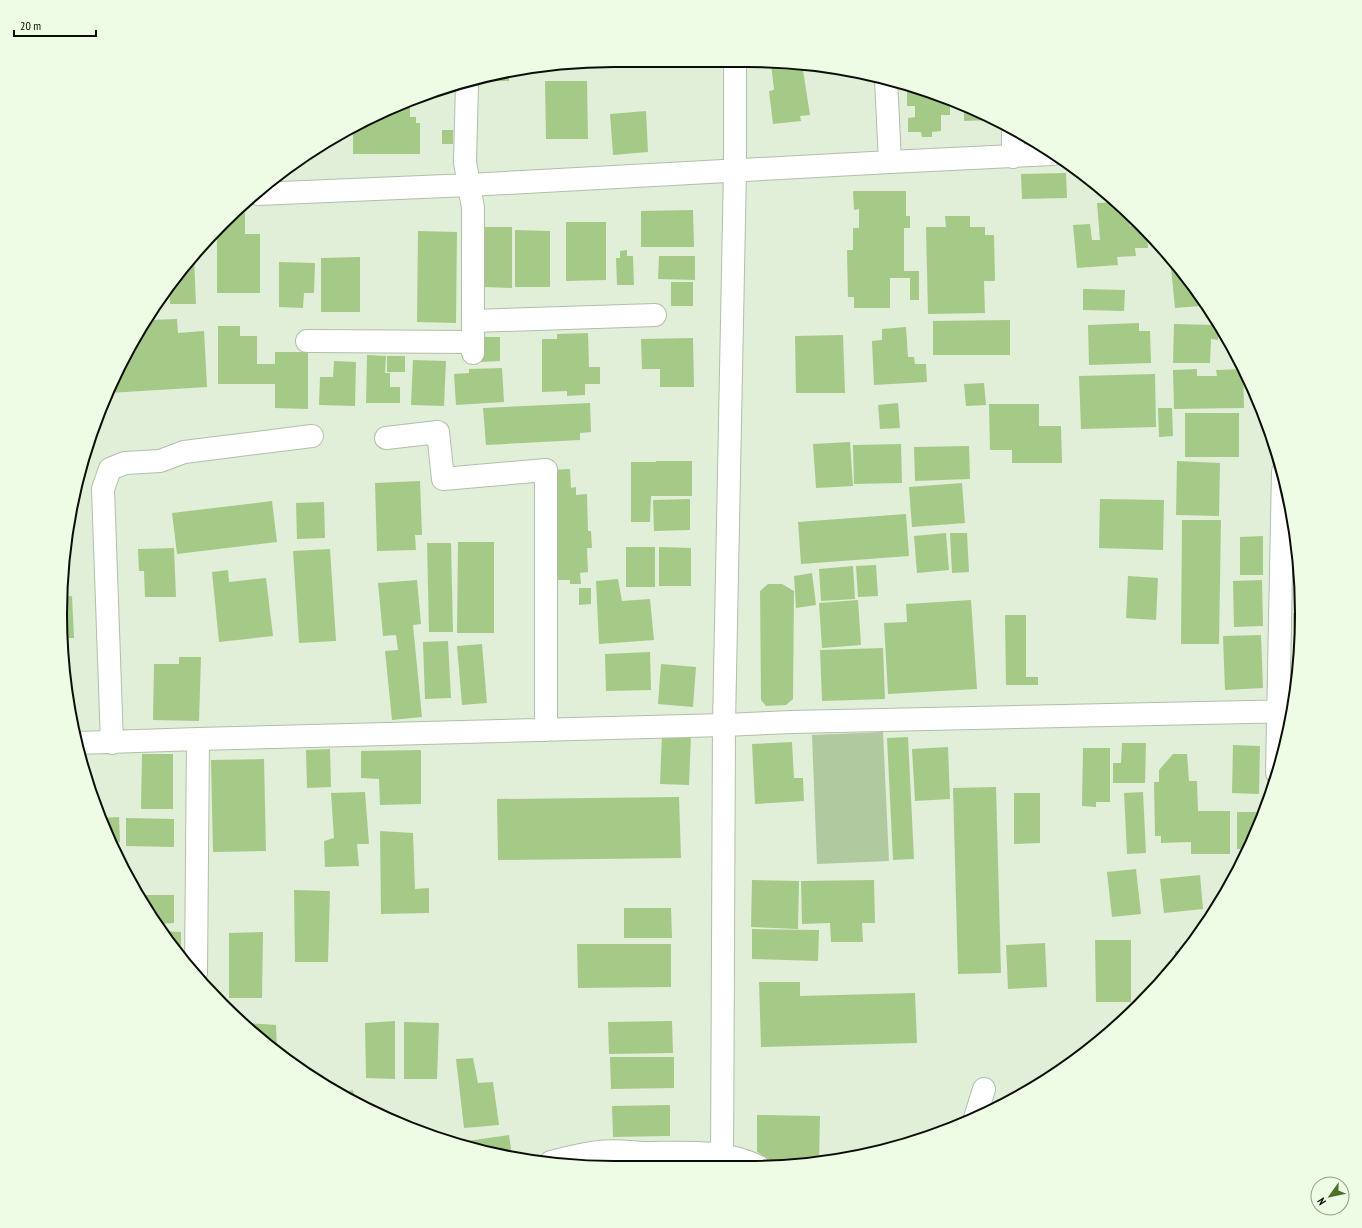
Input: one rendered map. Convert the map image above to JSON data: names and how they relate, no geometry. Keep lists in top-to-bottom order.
{
  "scale_bar": "20 m",
  "north": "bottom left"
}
